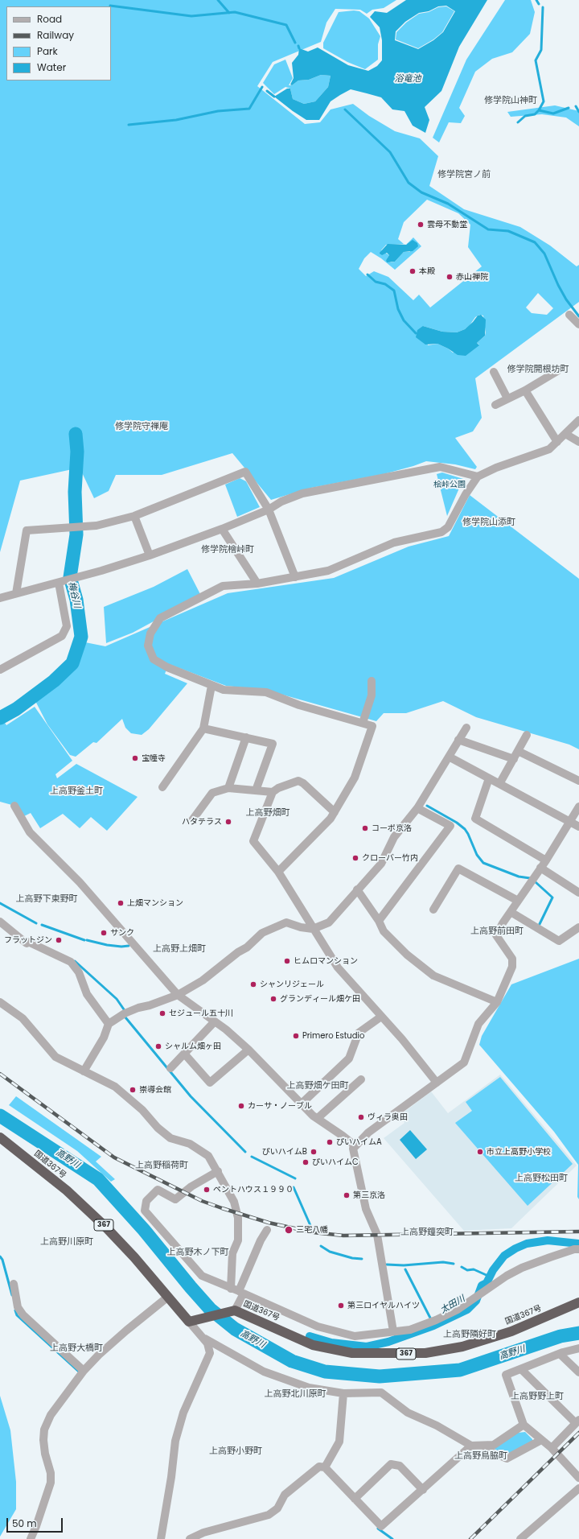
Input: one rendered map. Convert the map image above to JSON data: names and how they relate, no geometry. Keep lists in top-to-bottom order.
{
  "streets": {
    "highway": ["国道367号", "367"]
  },
  "districts": [
    "修学院山神町",
    "修学院宮ノ前",
    "修学院開根坊町",
    "修学院守禅庵",
    "修学院山添町",
    "修学院檜峠町",
    "上高野釜土町",
    "上高野畑町",
    "上高野下東野町",
    "上高野前田町",
    "上高野上畑町",
    "上高野畑ケ田町",
    "上高野稲荷町",
    "上高野松田町",
    "上高野鐘突町",
    "上高野川原町",
    "上高野木ノ下町",
    "上高野隣好町",
    "上高野大橋町",
    "上高野北川原町",
    "上高野野上町",
    "上高野小野町",
    "上高野鳥脇町"
  ],
  "water": [
    "浴竜池",
    "梅谷川",
    "高野川",
    "太田川"
  ],
  "parks": ["桧峠公園"],
  "places": [
    "雲母不動堂",
    "本殿",
    "赤山禅院",
    "宝幢寺",
    "ハタテラス",
    "コーポ京洛",
    "クローバー竹内",
    "上畑マンション",
    "サンク",
    "フラットジン",
    "ヒムロマンション",
    "シャンリジェール",
    "グランディール畑ケ田",
    "セジュール五十川",
    "Primero Estudio",
    "シャルム畑ヶ田",
    "崇導会館",
    "カーサ・ノーブル",
    "ヴィラ奥田",
    "ぴいハイムA",
    "ぴいハイムB",
    "市立上高野小学校",
    "ぴいハイムC",
    "ペントハウス１９９０",
    "第三京洛",
    "三宅八幡",
    "第三ロイヤルハイツ"
  ],
  "legend": [
    "Road",
    "Railway",
    "Park",
    "Water"
  ],
  "scale_bar": "50 m"
}
